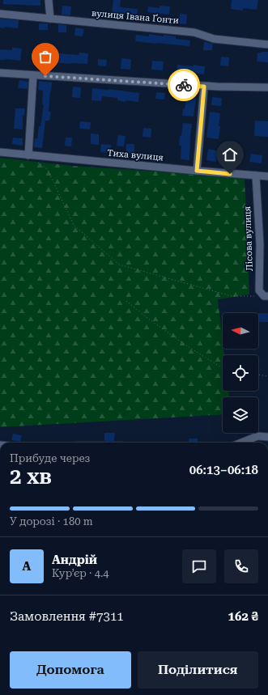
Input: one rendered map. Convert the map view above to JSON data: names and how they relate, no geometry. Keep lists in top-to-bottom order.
{
  "streets": {
    "street": ["вулиця Івана Ґонти", "Тиха вулиця", "Лісова вулиця"]
  },
  "crossings": [
    ["Тиха вулиця", "Лісова вулиця"]
  ],
  "north": "left",
  "page": {
    "heading": ["2 хв", "Прибуде через", "06:13–06:18"],
    "panel": [
      "Андрій",
      "Кур’єр · 4.4",
      "Замовлення #7311",
      "162 ₴"
    ],
    "bar": "У дорозі · 180 m",
    "round": "А",
    "buttons": ["Допомога", "Поділитися"]
  }
}
